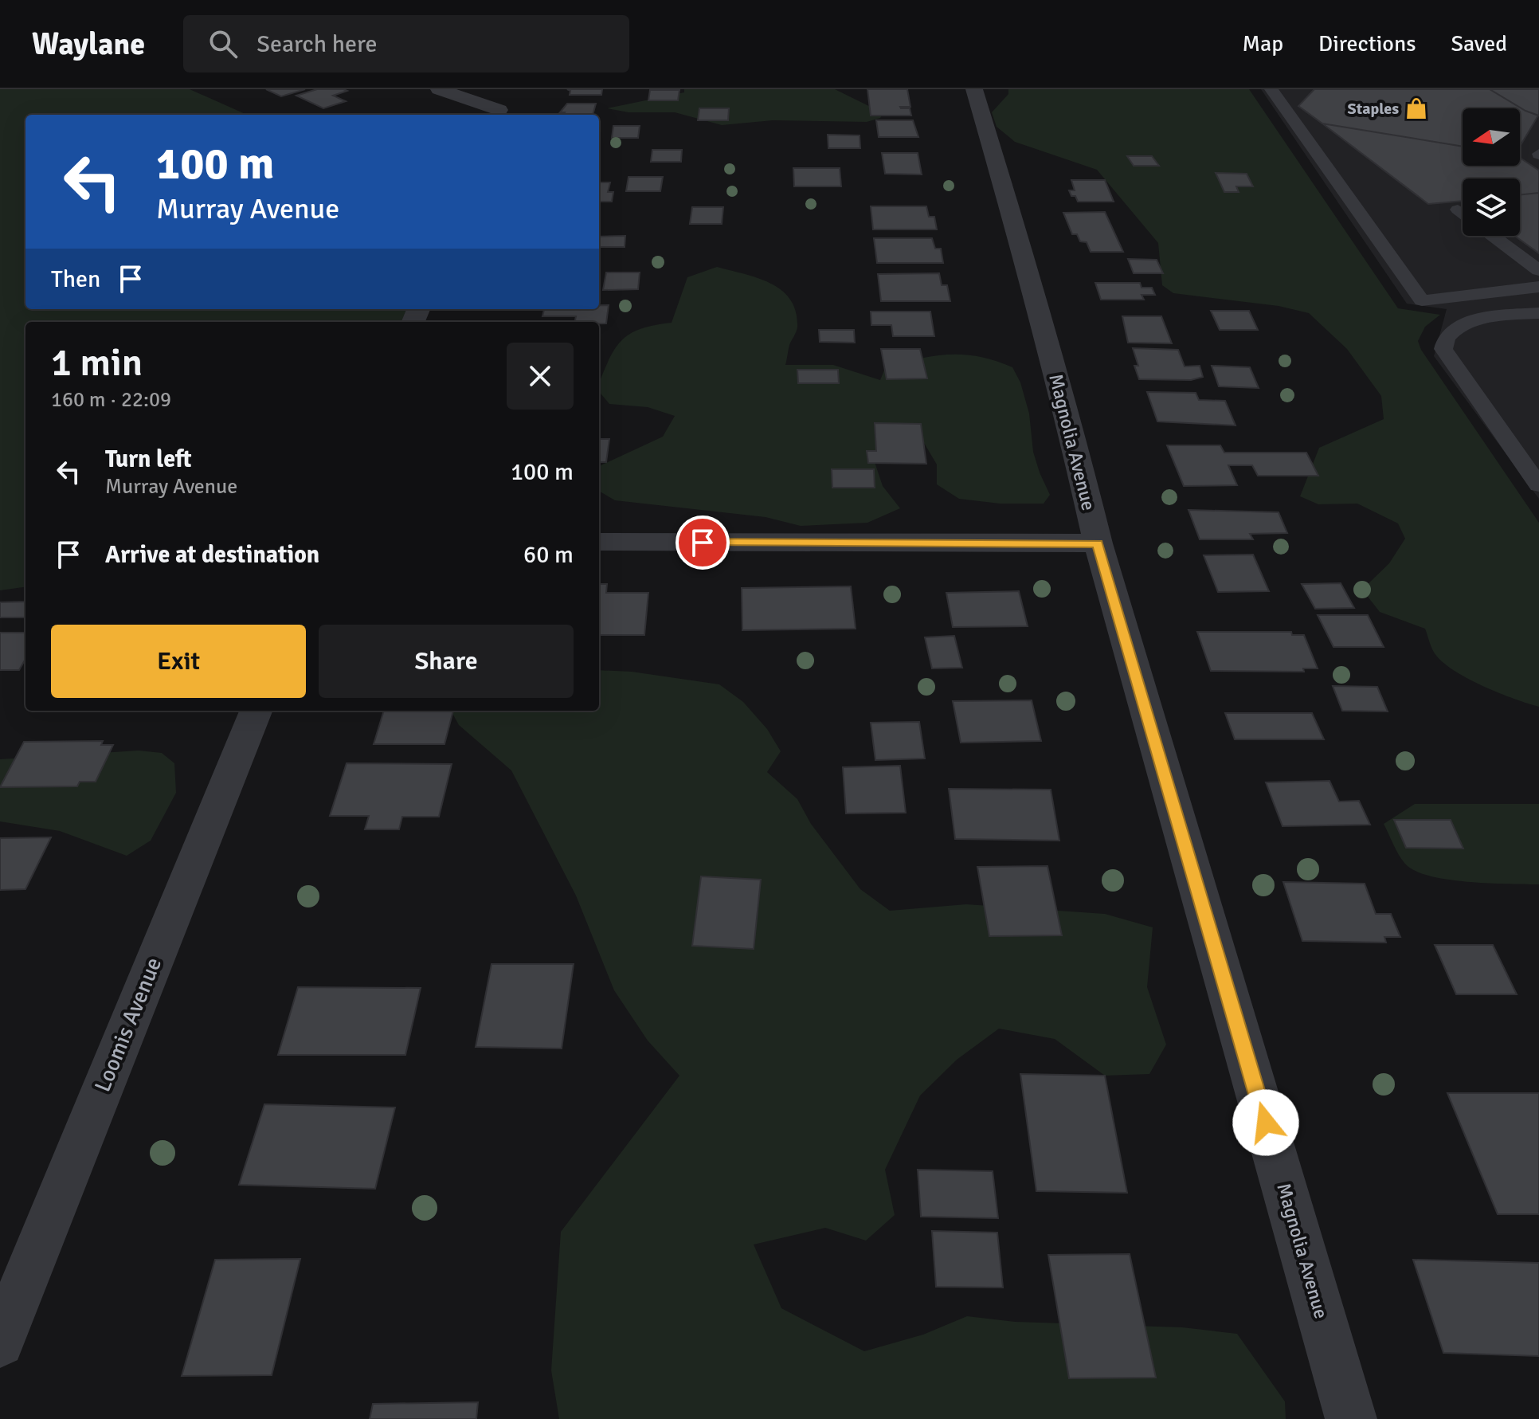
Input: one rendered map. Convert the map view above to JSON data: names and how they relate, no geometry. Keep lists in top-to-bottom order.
{
  "streets": {
    "street": ["Magnolia Avenue", "Loomis Avenue"]
  },
  "places": {
    "shop": ["Staples"]
  },
  "north": "left",
  "page": {
    "header": "Waylane",
    "search": "Search here",
    "nav": ["Map", "Directions", "Saved"],
    "turn": ["100 m", "Murray Avenue"],
    "then": "Then",
    "heading": ["1 min", "160 m · 22:09"],
    "list": [
      {
        "name": "Turn left",
        "note": "Murray Avenue",
        "value": "100 m"
      },
      {
        "name": "Arrive at destination",
        "value": "60 m"
      }
    ],
    "buttons": ["Exit", "Share"]
  }
}
